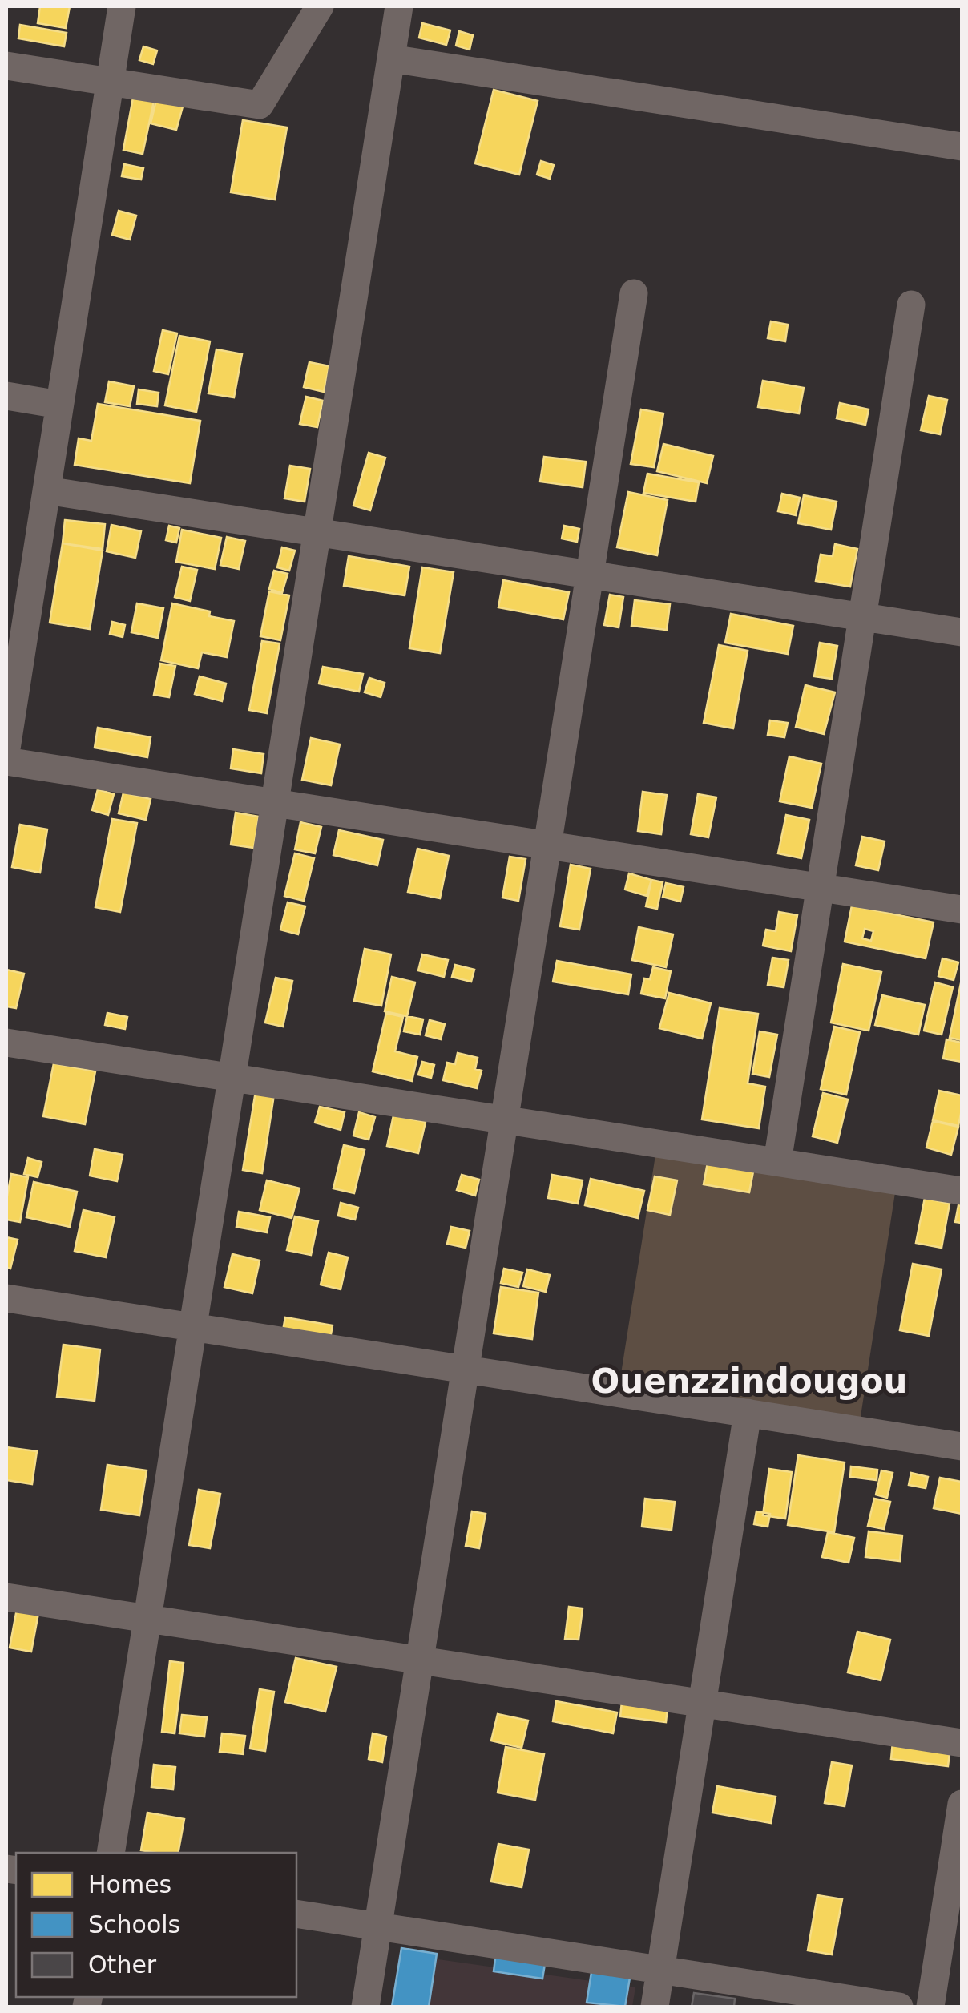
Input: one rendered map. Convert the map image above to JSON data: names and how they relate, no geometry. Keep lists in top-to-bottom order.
{
  "districts": ["Ouenzzindougou"],
  "legend": ["Homes", "Schools", "Other"]
}
